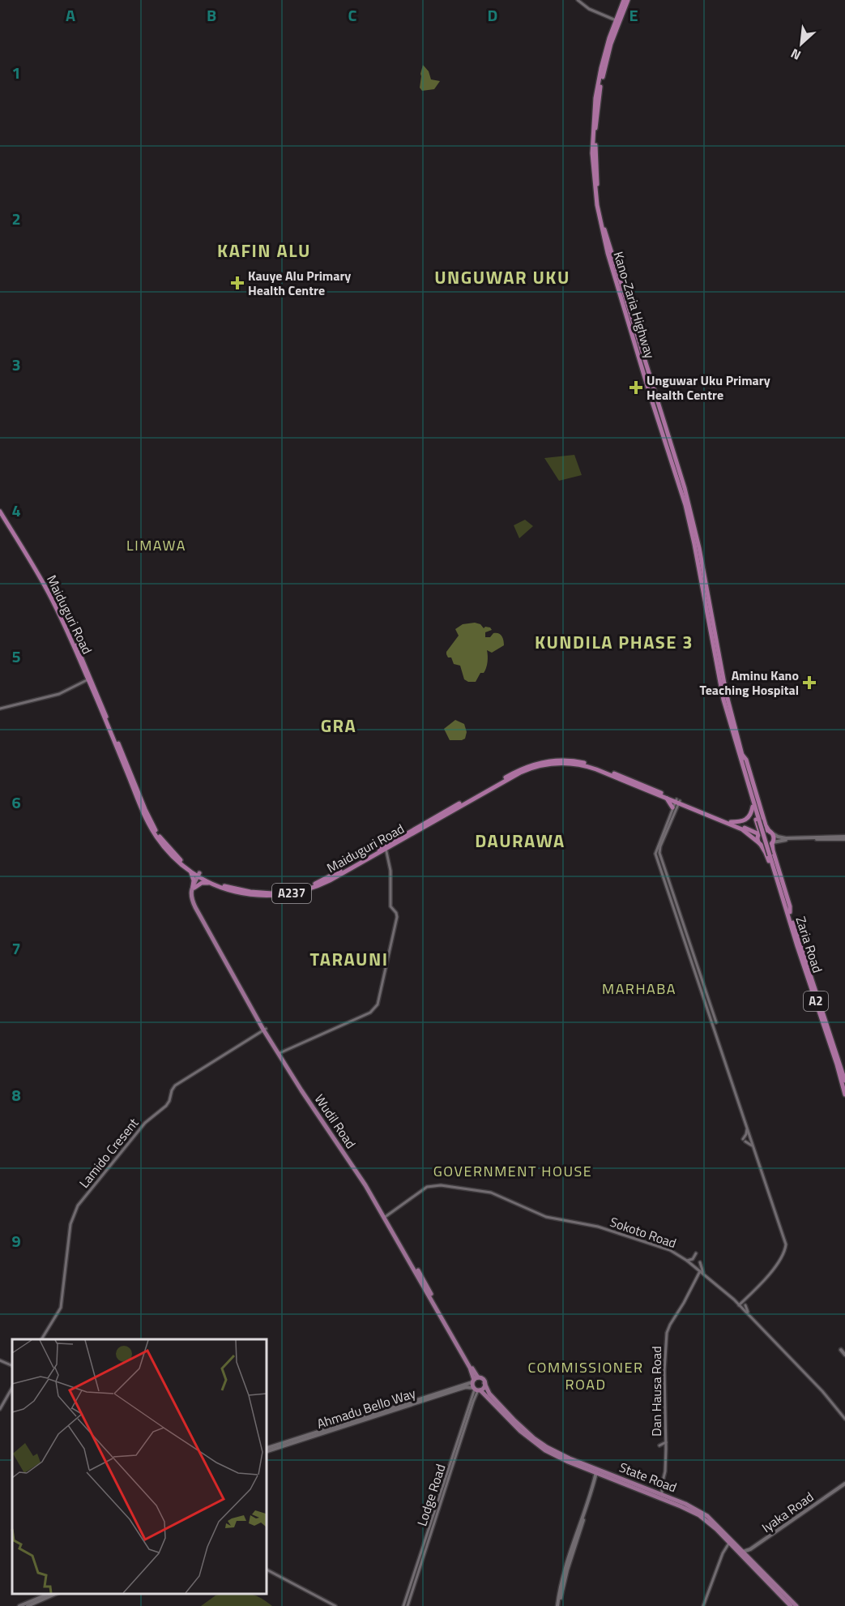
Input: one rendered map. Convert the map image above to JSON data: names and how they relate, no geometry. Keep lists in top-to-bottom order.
{
  "streets": {
    "highway": [
      "Kano-Zaria Highway",
      "Maiduguri Road",
      "A237",
      "Zaria Road",
      "A2"
    ],
    "main road": [
      "Wudil Road",
      "Ahmadu Bello Way",
      "State Road",
      "Iyaka Road"
    ],
    "street": [
      "Lamido Cresent",
      "Sokoto Road",
      "Dan Hausa Road",
      "Lodge Road"
    ]
  },
  "crossings": [
    ["Kano-Zaria Highway", "Maiduguri Road"],
    ["Kano-Zaria Highway", "Zaria Road"],
    ["Kano-Zaria Highway", "A2"],
    ["Maiduguri Road", "Zaria Road"],
    ["Zaria Road", "A2"],
    ["Wudil Road", "Lamido Cresent"],
    ["Wudil Road", "Sokoto Road"],
    ["Wudil Road", "Ahmadu Bello Way"],
    ["Wudil Road", "State Road"],
    ["Wudil Road", "Lodge Road"],
    ["Sokoto Road", "Dan Hausa Road"],
    ["Dan Hausa Road", "State Road"],
    ["Ahmadu Bello Way", "State Road"],
    ["Ahmadu Bello Way", "Lodge Road"],
    ["State Road", "Lodge Road"],
    ["State Road", "Iyaka Road"]
  ],
  "districts": [
    "KAFIN ALU",
    "UNGUWAR UKU",
    "LIMAWA",
    "KUNDILA PHASE 3",
    "GRA",
    "DAURAWA",
    "TARAUNI",
    "MARHABA",
    "GOVERNMENT HOUSE",
    "COMMISSIONER ROAD"
  ],
  "places": {
    "health": ["Kauye Alu Primary Health Centre", "Unguwar Uku Primary Health Centre", "Aminu Kano Teaching Hospital"]
  },
  "north": "bottom left",
  "grid": {
    "columns": [
      "A",
      "B",
      "C",
      "D",
      "E"
    ],
    "rows": [
      "1",
      "2",
      "3",
      "4",
      "5",
      "6",
      "7",
      "8",
      "9"
    ]
  }
}
